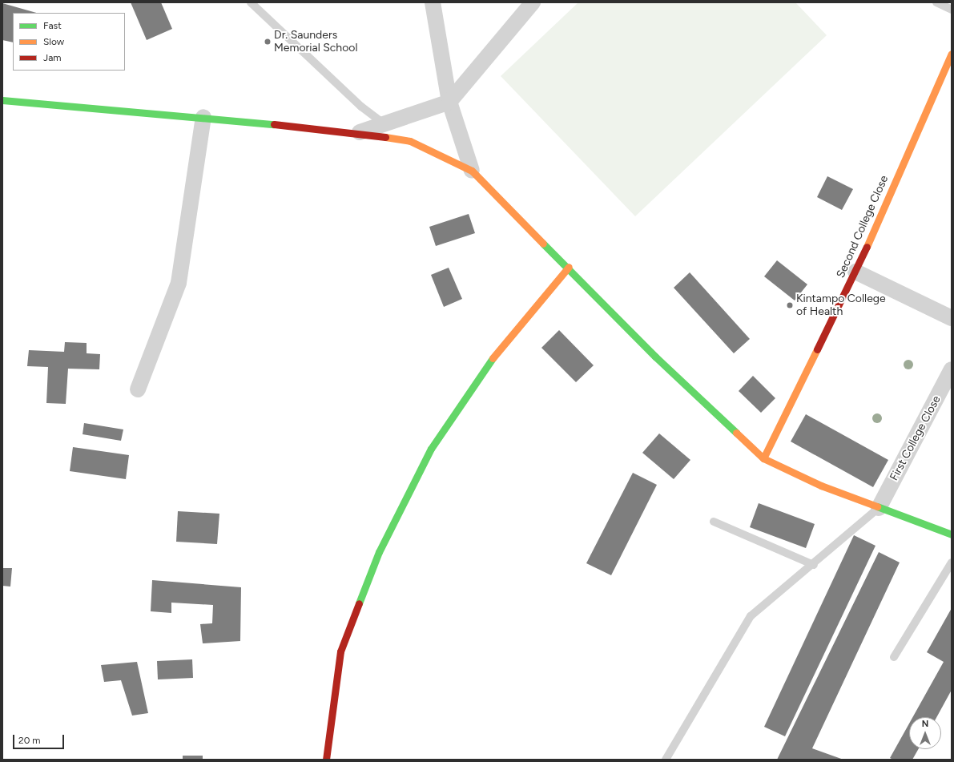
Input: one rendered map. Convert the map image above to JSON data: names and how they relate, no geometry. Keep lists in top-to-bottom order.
{
  "streets": {
    "street": ["Second College Close", "First College Close"]
  },
  "places": ["Dr. Saunders Memorial School", "Kintampo College of Health"],
  "legend": ["Fast", "Slow", "Jam"],
  "scale_bar": "20 m",
  "north": "top"
}
